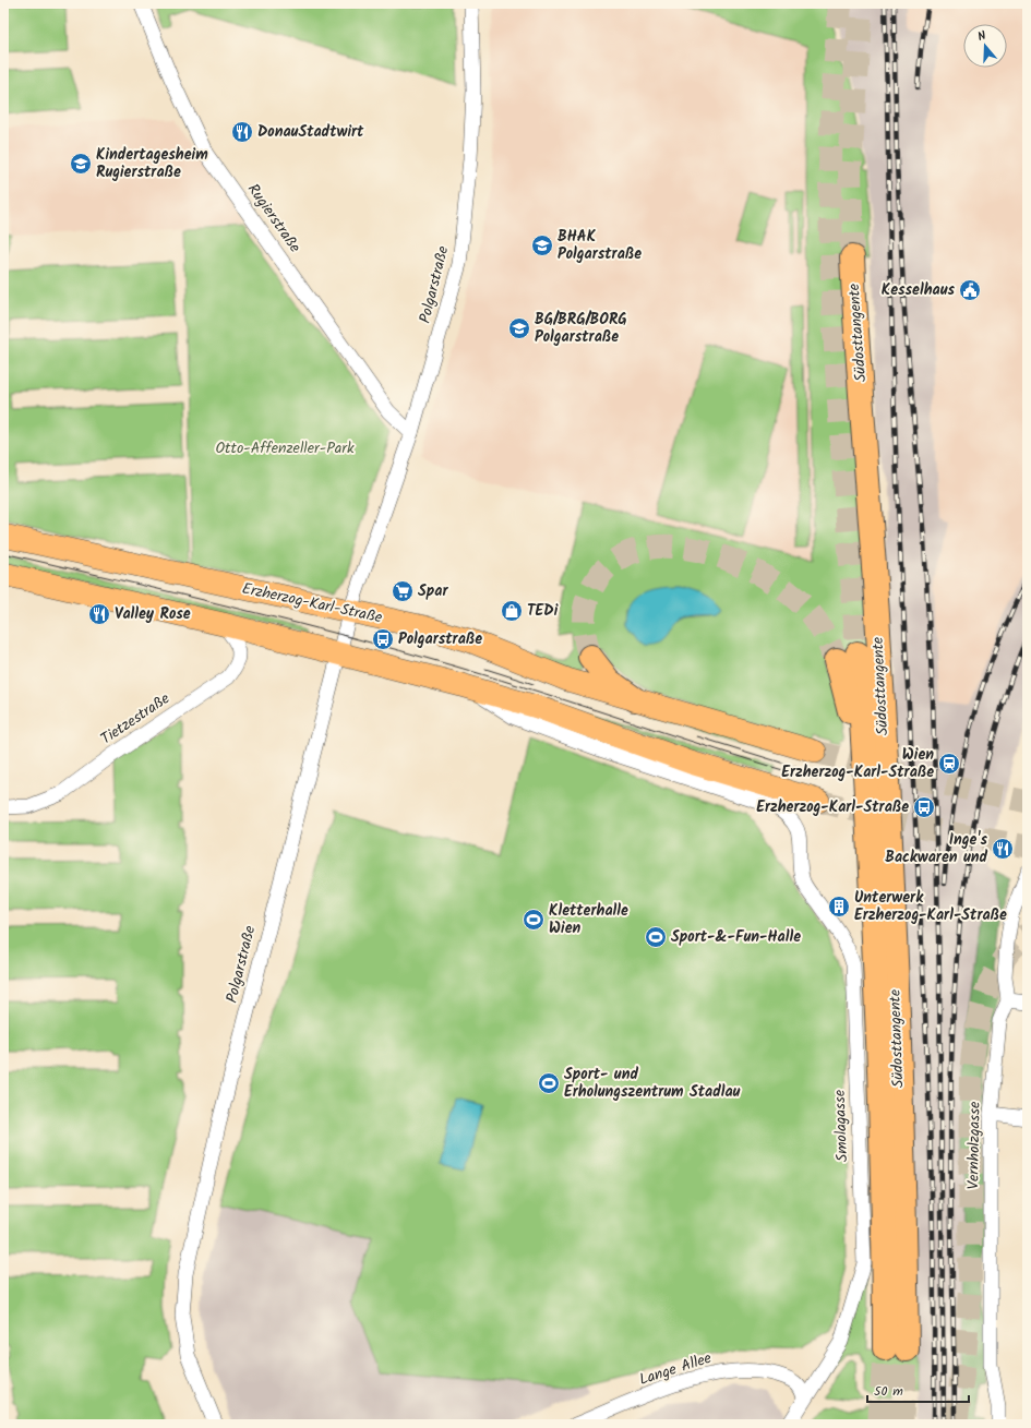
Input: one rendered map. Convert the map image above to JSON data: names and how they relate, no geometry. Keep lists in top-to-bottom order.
{
  "streets": {
    "highway": ["Südosttangente"],
    "main road": ["Erzherzog-Karl-Straße"],
    "street": [
      "Rugierstraße",
      "Polgarstraße",
      "Tietzestraße",
      "Smolagasse",
      "Vernholzgasse",
      "Lange Allee"
    ]
  },
  "crossings": [
    ["Rugierstraße", "Polgarstraße"],
    ["Polgarstraße", "Erzherzog-Karl-Straße"],
    ["Smolagasse", "Lange Allee"]
  ],
  "parks": ["Otto-Affenzeller-Park"],
  "places": {
    "restaurant": ["DonauStadtwirt", "Valley Rose", "Inge's Backwaren und"],
    "school or university": ["Kindertagesheim Rugierstraße", "BHAK Polgarstraße", "BG/BRG/BORG Polgarstraße"],
    "public building": ["Kesselhaus"],
    "supermarket": ["Spar"],
    "shop": ["TEDi"],
    "bus stop": ["Polgarstraße", "Erzherzog-Karl-Straße"],
    "station": ["Wien Erzherzog-Karl-Straße"],
    "building": ["Unterwerk Erzherzog-Karl-Straße"],
    "sports": ["Kletterhalle Wien", "Sport-&-Fun-Halle", "Sport- und Erholungszentrum Stadlau"]
  },
  "scale_bar": "50 m",
  "north": "top"
}
